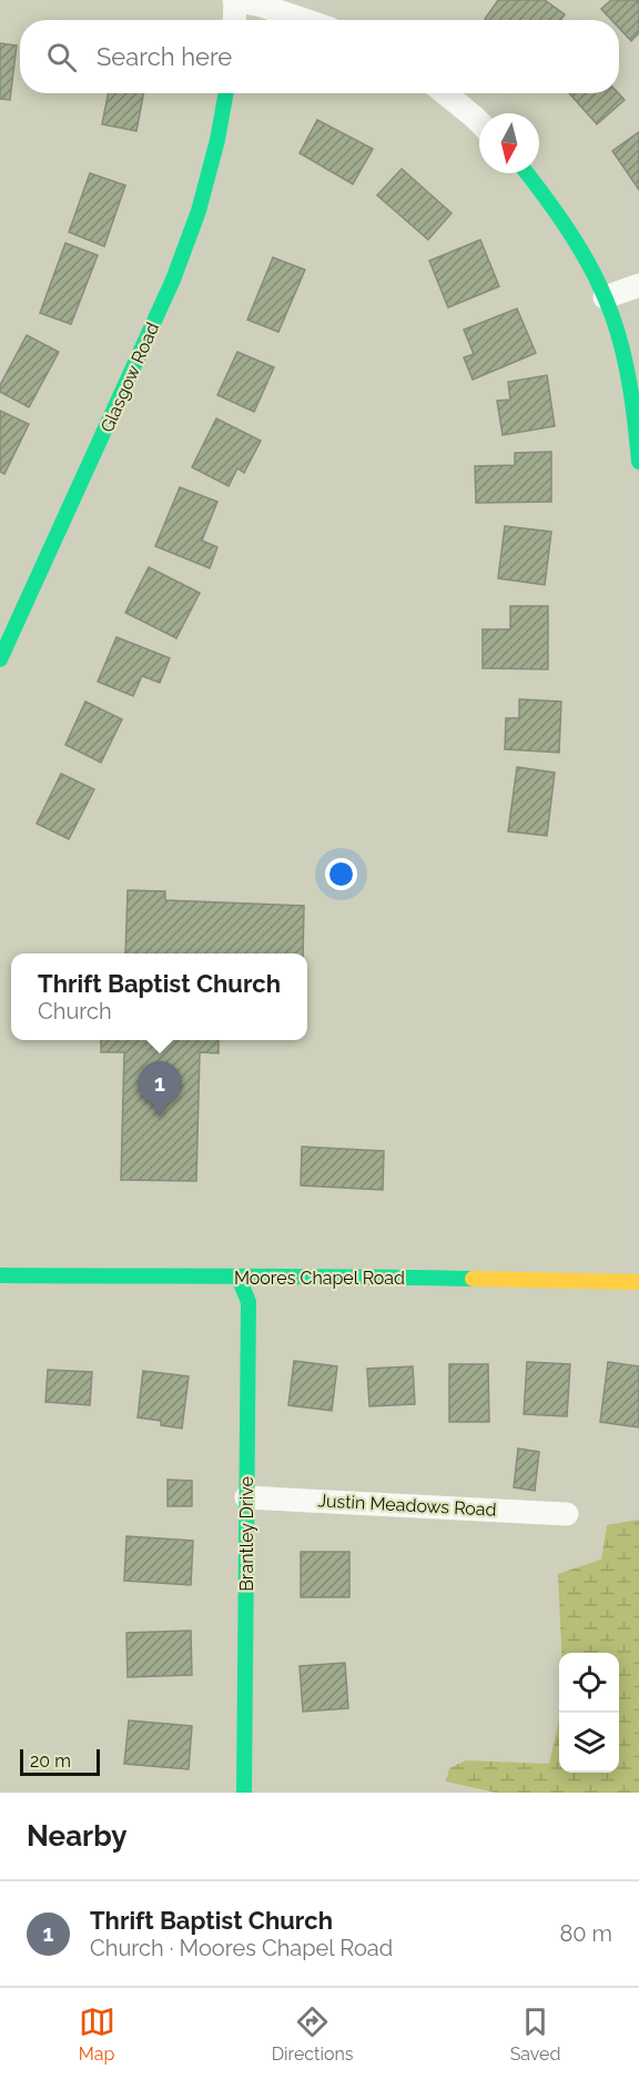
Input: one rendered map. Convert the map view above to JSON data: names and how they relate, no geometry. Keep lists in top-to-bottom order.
{
  "streets": {
    "street": [
      "Glasgow Road",
      "Moores Chapel Road",
      "Justin Meadows Road",
      "Brantley Drive"
    ]
  },
  "crossings": [
    ["Moores Chapel Road", "Brantley Drive"],
    ["Justin Meadows Road", "Brantley Drive"]
  ],
  "scale_bar": "20 m",
  "north": "bottom",
  "page": {
    "search": "Search here",
    "popup": ["Thrift Baptist Church", "Church"],
    "pins": "1",
    "scale": "20 m",
    "heading": "Nearby",
    "list": [
      {
        "mark": "1",
        "name": "Thrift Baptist Church",
        "note": "Church · Moores Chapel Road",
        "value": "80 m"
      }
    ],
    "nav": ["Map", "Directions", "Saved"]
  }
}
